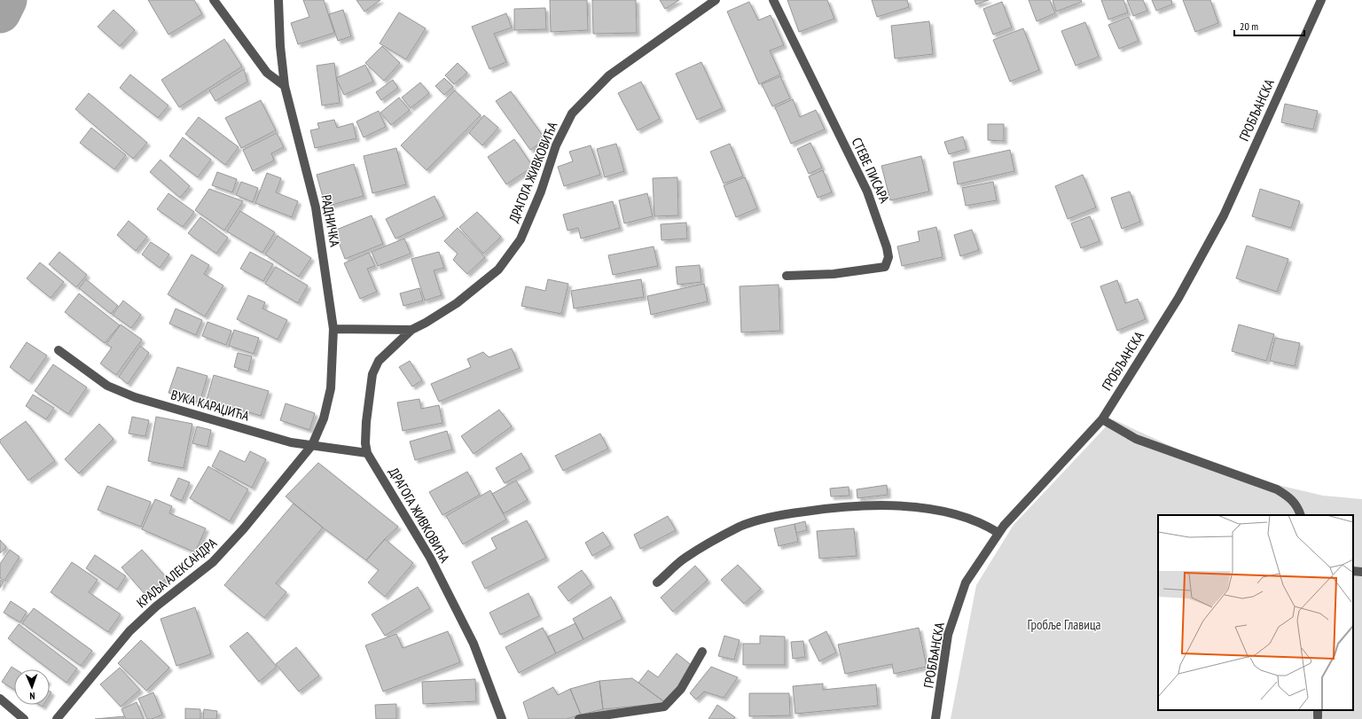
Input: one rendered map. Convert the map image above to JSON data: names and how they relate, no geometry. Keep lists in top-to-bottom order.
{
  "streets": {
    "street": [
      "ГРОБЉАНСКА",
      "СТЕВЕ ПИСАРА",
      "ДРАГОГА ЖИВКОВИЋА",
      "РАДНИЧКА",
      "ВУКА КАРАЏИЋА",
      "КРАЉА АЛЕКСАНДРА"
    ]
  },
  "crossings": [
    ["ДРАГОГА ЖИВКОВИЋА", "РАДНИЧКА"],
    ["ДРАГОГА ЖИВКОВИЋА", "ВУКА КАРАЏИЋА"],
    ["РАДНИЧКА", "ВУКА КАРАЏИЋА"],
    ["РАДНИЧКА", "КРАЉА АЛЕКСАНДРА"],
    ["ВУКА КАРАЏИЋА", "КРАЉА АЛЕКСАНДРА"]
  ],
  "parks": ["Гробље Главица"],
  "scale_bar": "20 m",
  "north": "bottom"
}
